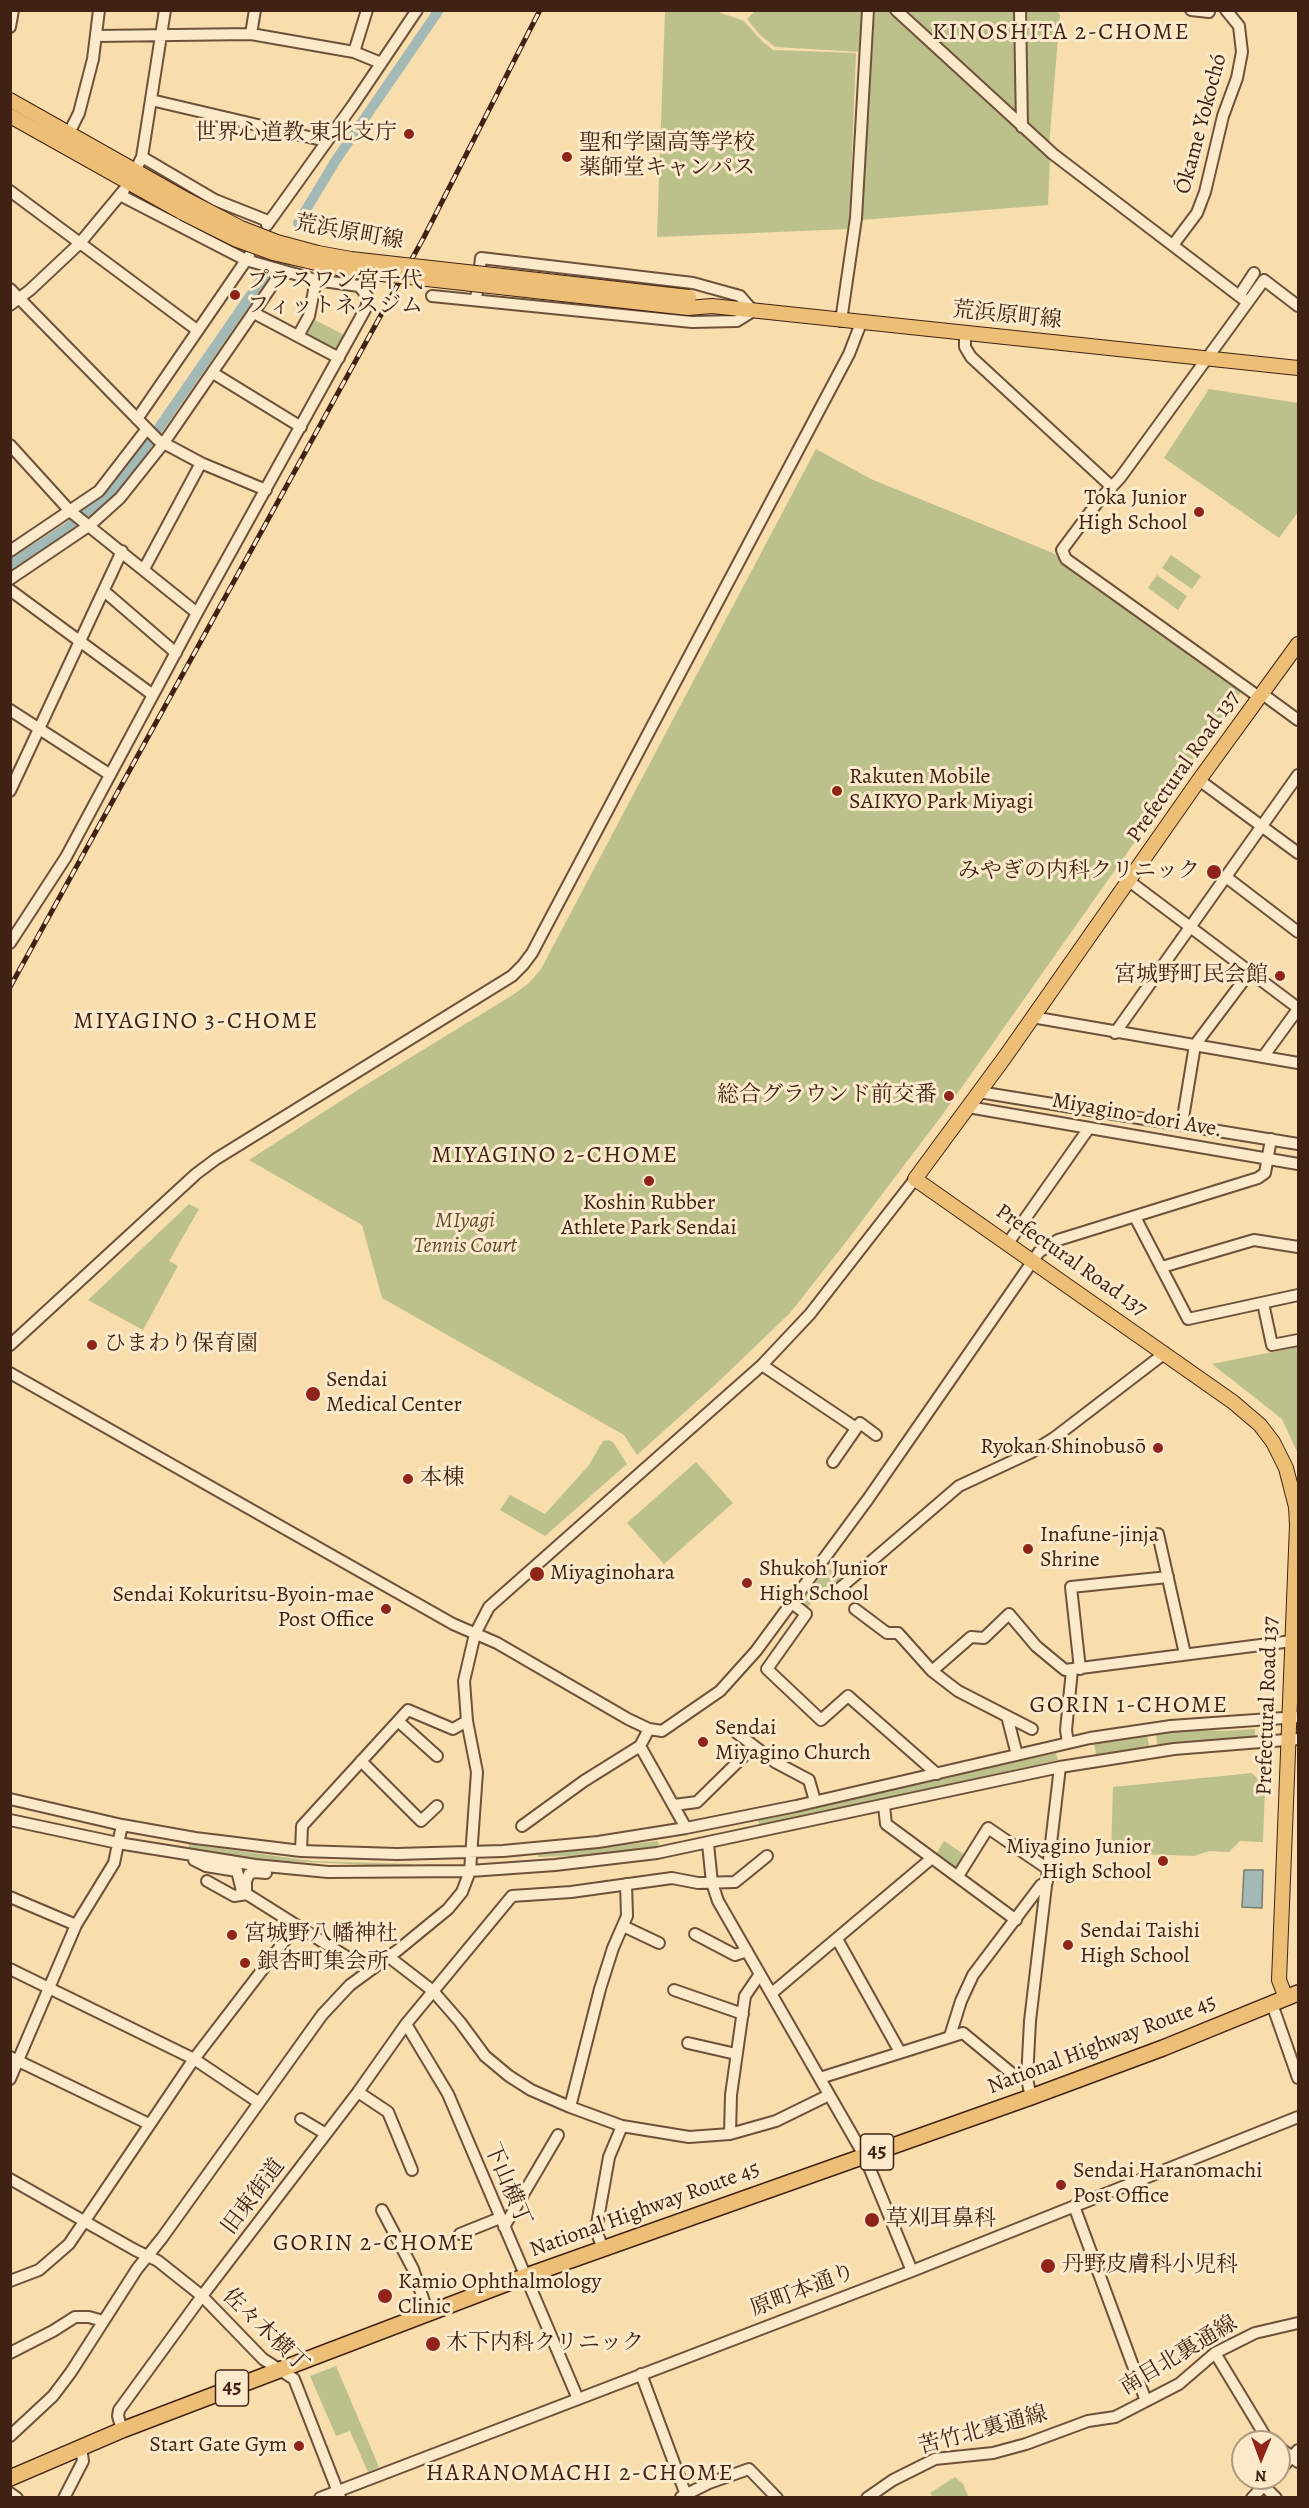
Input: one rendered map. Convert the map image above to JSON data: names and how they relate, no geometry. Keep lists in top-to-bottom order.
{
  "streets": {
    "highway": ["National Highway Route 45", "45"],
    "main road": ["荒浜原町線", "Prefectural Road 137"],
    "street": [
      "Ókame Yokochó",
      "Miyagino-dori Ave.",
      "下山横丁",
      "旧東街道",
      "原町本通り",
      "佐々木横丁",
      "南目北裏通線",
      "苦竹北裏通線"
    ]
  },
  "crossings": [
    ["Prefectural Road 137", "Miyagino-dori Ave."],
    ["Prefectural Road 137", "National Highway Route 45"],
    ["National Highway Route 45", "下山横丁"],
    ["National Highway Route 45", "旧東街道"],
    ["National Highway Route 45", "佐々木横丁"],
    ["下山横丁", "旧東街道"],
    ["下山横丁", "原町本通り"],
    ["旧東街道", "佐々木横丁"],
    ["原町本通り", "佐々木横丁"],
    ["南目北裏通線", "苦竹北裏通線"]
  ],
  "districts": [
    "KINOSHITA 2-CHOME",
    "MIYAGINO 3-CHOME",
    "MIYAGINO 2-CHOME",
    "GORIN 1-CHOME",
    "GORIN 2-CHOME",
    "HARANOMACHI 2-CHOME"
  ],
  "parks": ["MIyagi Tennis Court"],
  "places": [
    "世界心道教 東北支庁",
    "聖和学園高等学校 薬師堂キャンパス",
    "プラスワン宮千代 フィットネスジム",
    "Toka Junior High School",
    "Rakuten Mobile SAIKYO Park Miyagi",
    "みやぎの内科クリニック",
    "宮城野町民会館",
    "総合グラウンド前交番",
    "Koshin Rubber Athlete Park Sendai",
    "ひまわり保育園",
    "Sendai Medical Center",
    "Ryokan Shinobusō",
    "本棟",
    "Inafune-jinja Shrine",
    "Miyaginohara",
    "Shukoh Junior High School",
    "Sendai Kokuritsu-Byoin-mae Post Office",
    "Sendai Miyagino Church",
    "Miyagino Junior High School",
    "宮城野八幡神社",
    "Sendai Taishi High School",
    "銀杏町集会所",
    "Sendai Haranomachi Post Office",
    "草刈耳鼻科",
    "丹野皮膚科小児科",
    "Kamio Ophthalmology Clinic",
    "木下内科クリニック",
    "Start Gate Gym"
  ],
  "north": "bottom"
}
